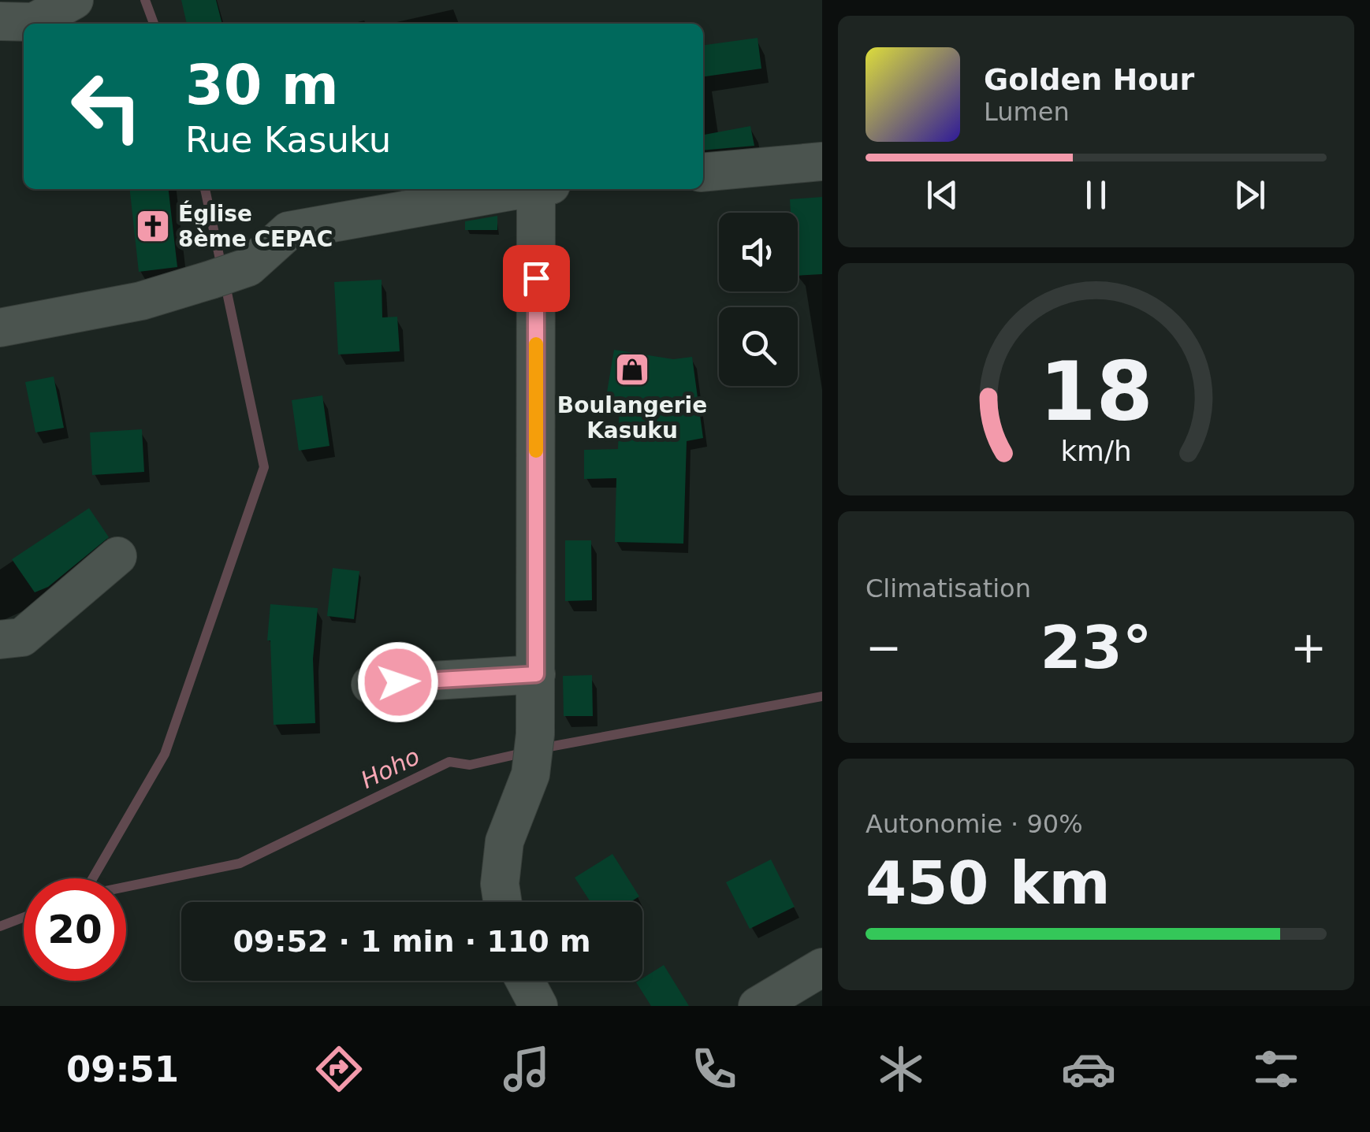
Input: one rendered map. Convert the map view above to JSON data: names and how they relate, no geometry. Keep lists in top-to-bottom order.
{
  "water": ["Hoho"],
  "places": {
    "church": ["Église 8ème CEPAC"],
    "shop": ["Boulangerie Kasuku"]
  },
  "page": {
    "turn": ["30 m", "Rue Kasuku"],
    "song": ["Golden Hour", "Lumen"],
    "tile": [
      "Climatisation",
      ["Autonomie · 90%", "450 km"]
    ],
    "heat": ["−", "23°", "+"],
    "limit": "20",
    "trip": "09:52 · 1 min · 110 m",
    "tabs": "09:51",
    "gauge": ["18", "km/h"]
  }
}
